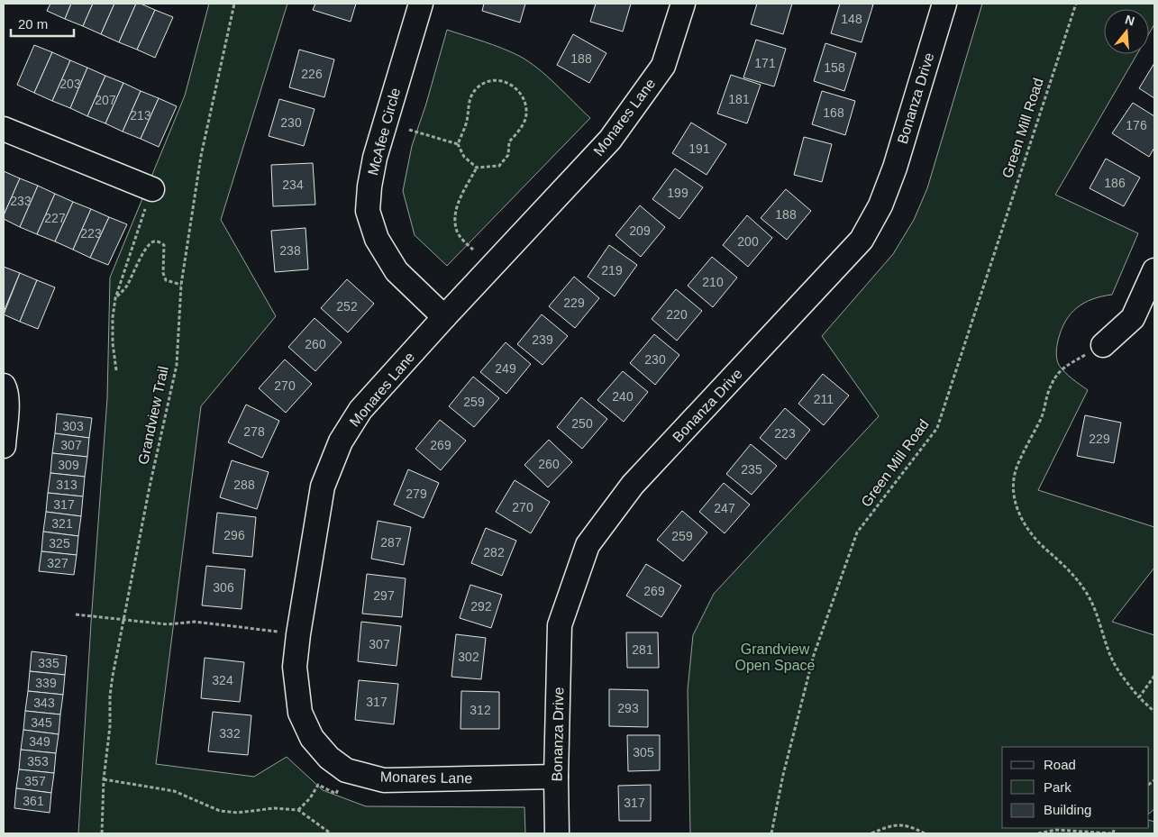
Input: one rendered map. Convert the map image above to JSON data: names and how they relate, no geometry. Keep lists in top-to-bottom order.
{
  "streets": {
    "street": ["Bonanza Drive", "Monares Lane", "McAfee Circle"],
    "path": ["Green Mill Road", "Grandview Trail"]
  },
  "crossings": [
    ["Bonanza Drive", "Monares Lane"],
    ["Monares Lane", "McAfee Circle"]
  ],
  "parks": ["Grandview Open Space"],
  "house_numbers": [
    "148",
    "188",
    "171",
    "158",
    "226",
    "203",
    "181",
    "207",
    "168",
    "213",
    "230",
    "176",
    "191",
    "186",
    "234",
    "199",
    "233",
    "188",
    "227",
    "209",
    "223",
    "200",
    "238",
    "219",
    "210",
    "229",
    "252",
    "220",
    "239",
    "260",
    "230",
    "249",
    "270",
    "240",
    "211",
    "259",
    "250",
    "303",
    "278",
    "223",
    "229",
    "307",
    "269",
    "260",
    "309",
    "235",
    "313",
    "288",
    "279",
    "317",
    "270",
    "247",
    "321",
    "296",
    "259",
    "287",
    "325",
    "282",
    "327",
    "306",
    "269",
    "297",
    "292",
    "307",
    "281",
    "302",
    "335",
    "324",
    "339",
    "317",
    "343",
    "293",
    "312",
    "345",
    "332",
    "349",
    "305",
    "353",
    "357",
    "361",
    "317"
  ],
  "legend": ["Road", "Park", "Building"],
  "scale_bar": "20 m",
  "north": "top"
}
